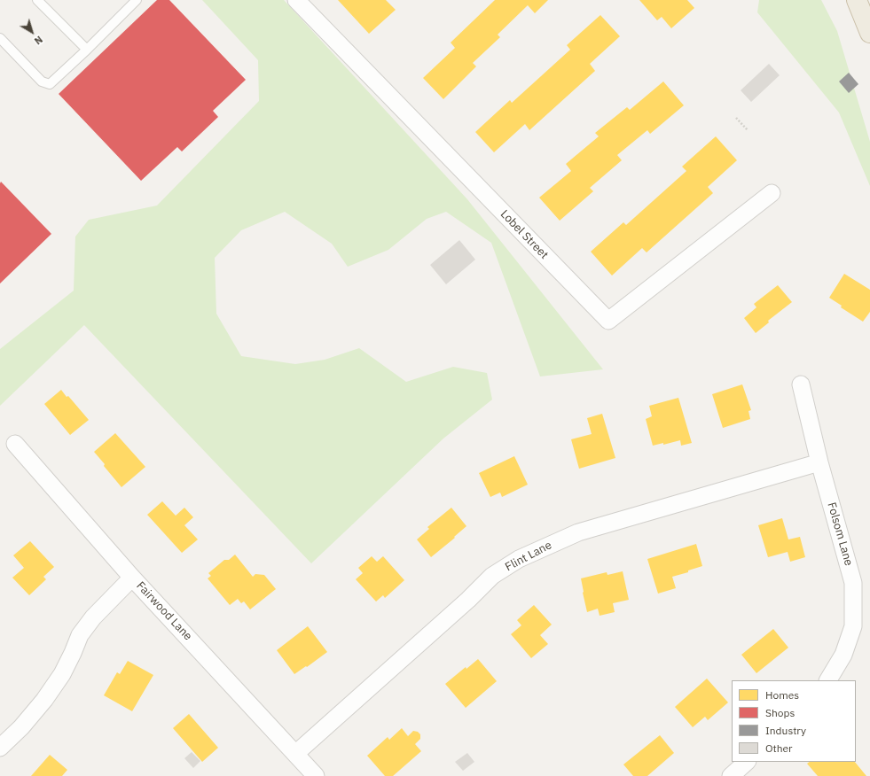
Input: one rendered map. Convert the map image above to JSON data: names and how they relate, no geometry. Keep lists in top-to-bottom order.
{
  "streets": {
    "street": [
      "Lobel Street",
      "Folsom Lane",
      "Flint Lane",
      "Fairwood Lane"
    ]
  },
  "crossings": [
    ["Folsom Lane", "Flint Lane"],
    ["Flint Lane", "Fairwood Lane"]
  ],
  "legend": [
    "Homes",
    "Shops",
    "Industry",
    "Other"
  ],
  "north": "bottom right"
}
